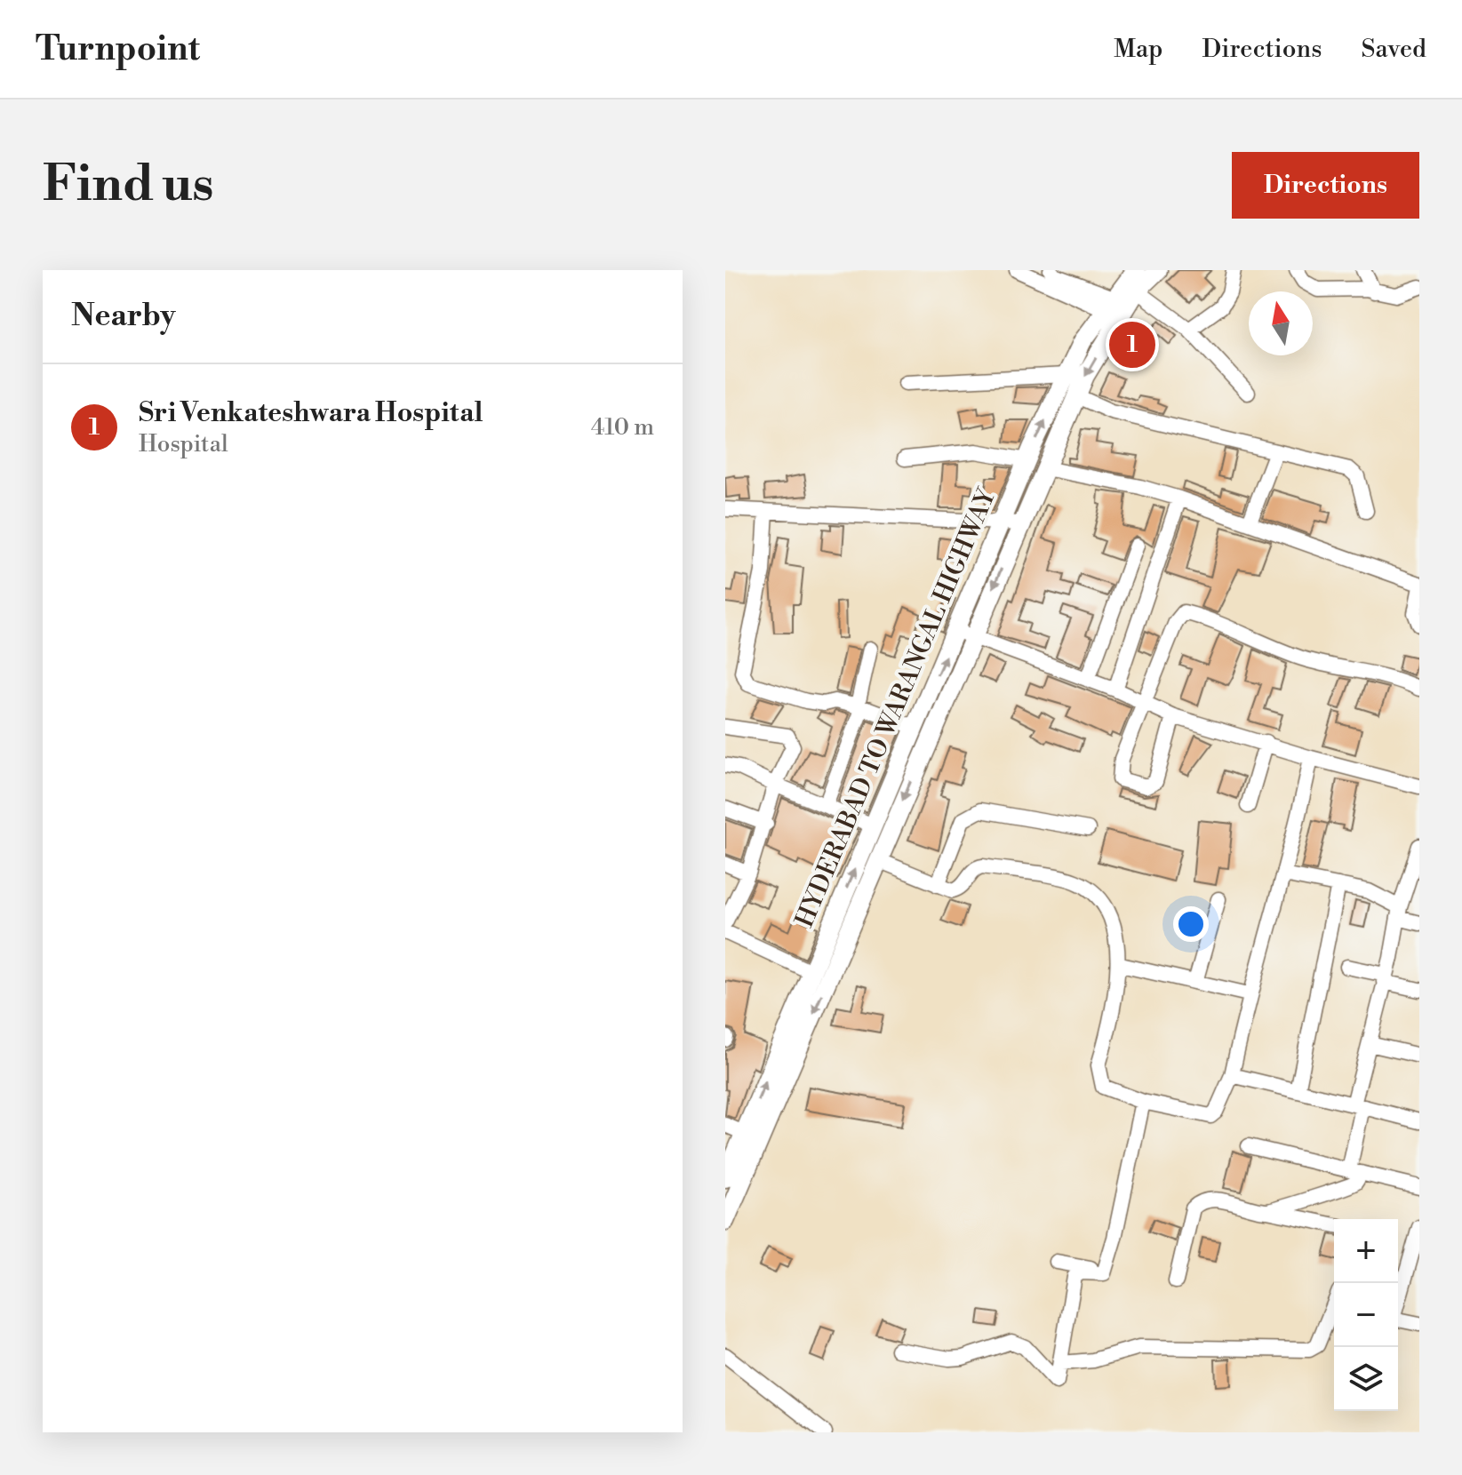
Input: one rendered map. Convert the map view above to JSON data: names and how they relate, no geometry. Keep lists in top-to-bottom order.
{
  "streets": {
    "main road": ["HYDERABAD TO WARANGAL HIGHWAY"]
  },
  "north": "top",
  "page": {
    "header": "Turnpoint",
    "nav": ["Map", "Directions", "Saved"],
    "buttons": "Directions",
    "title": "Find us",
    "heading": "Nearby",
    "pins": "1",
    "list": [
      {
        "mark": "1",
        "name": "Sri Venkateshwara Hospital",
        "note": "Hospital",
        "value": "410 m"
      }
    ],
    "map_buttons": ["+", "−"]
  }
}
